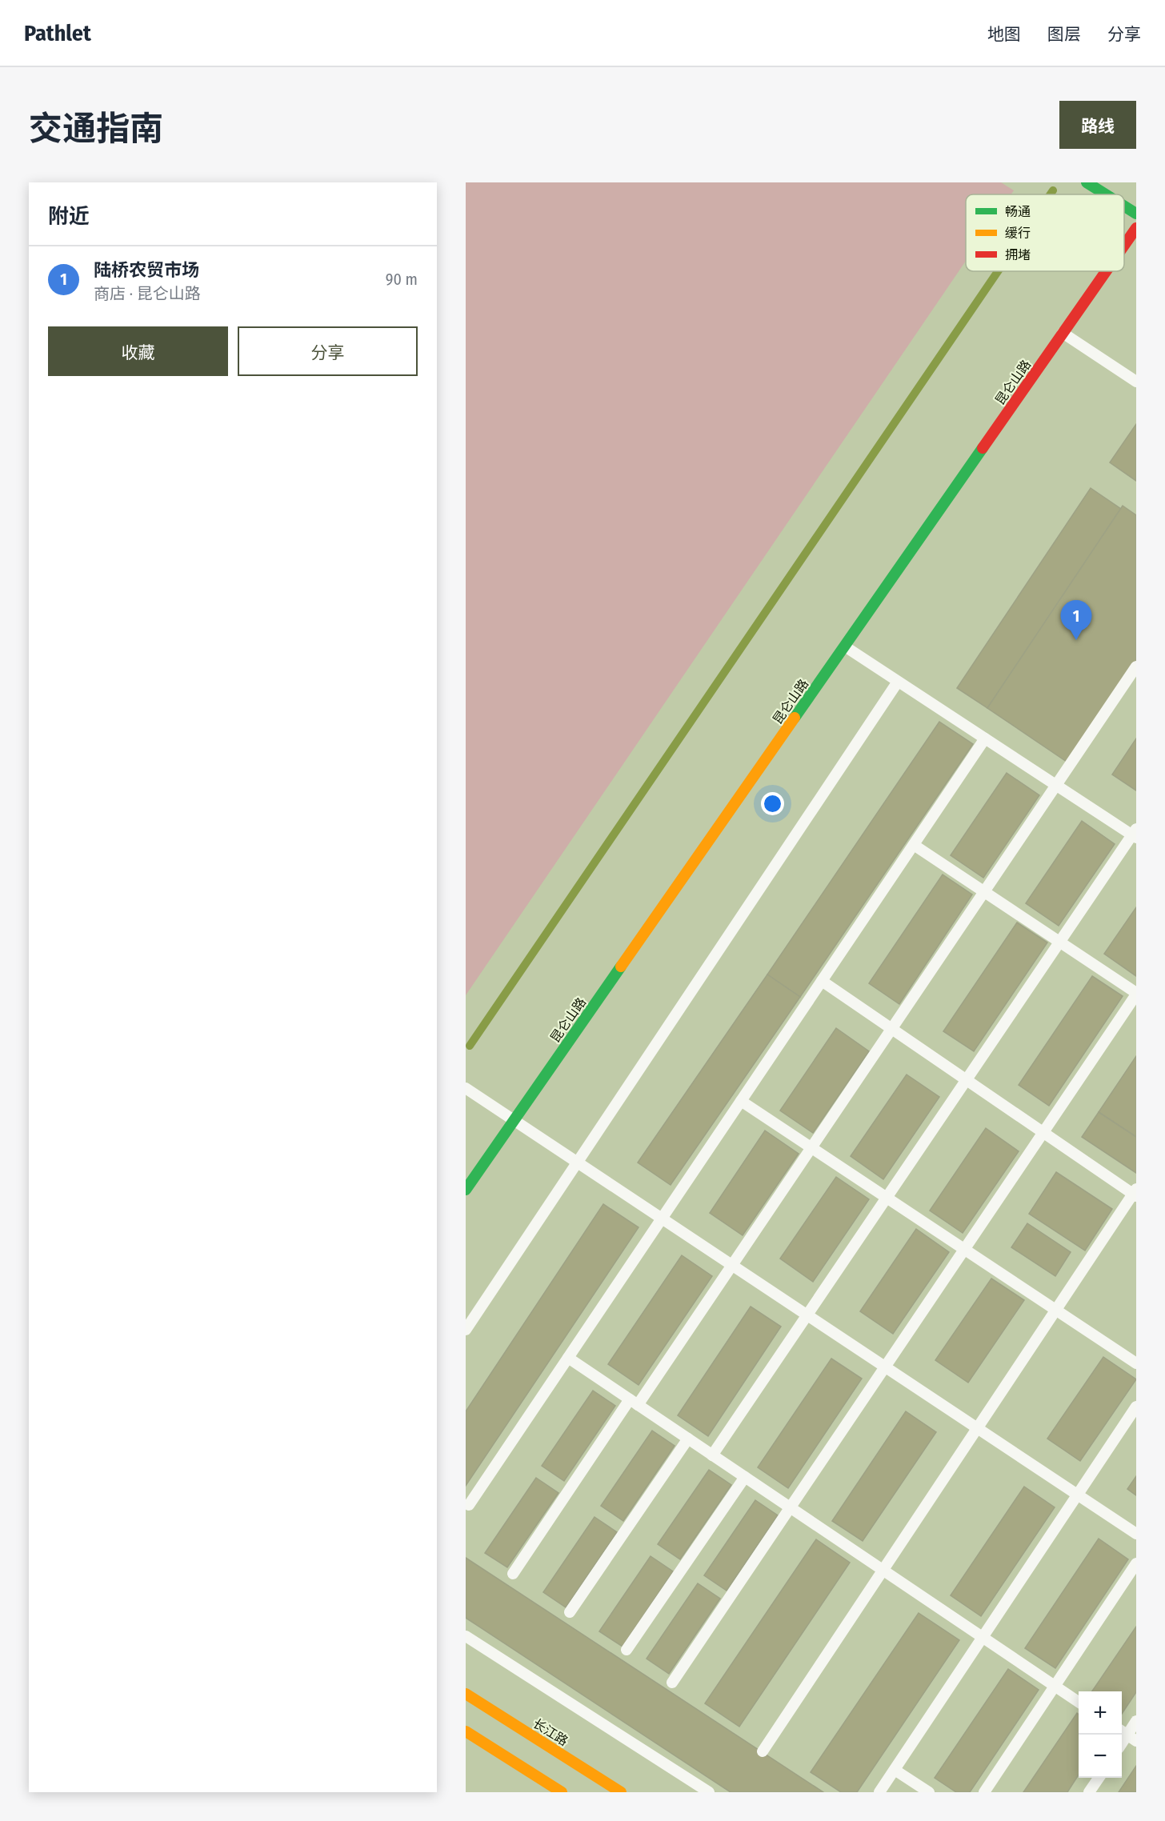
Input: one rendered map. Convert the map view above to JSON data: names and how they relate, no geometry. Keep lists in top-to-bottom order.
{
  "streets": {
    "street": ["昆仑山路", "长江路"]
  },
  "legend": ["畅通", "缓行", "拥堵"],
  "page": {
    "header": "Pathlet",
    "nav": ["地图", "图层", "分享"],
    "title": "交通指南",
    "buttons": [
      "路线",
      ["收藏", "分享"]
    ],
    "heading": "附近",
    "list": [
      {
        "mark": "1",
        "name": "陆桥农贸市场",
        "note": "商店 · 昆仑山路",
        "value": "90 m"
      }
    ],
    "pins": "1",
    "map_buttons": ["+", "−"]
  }
}
